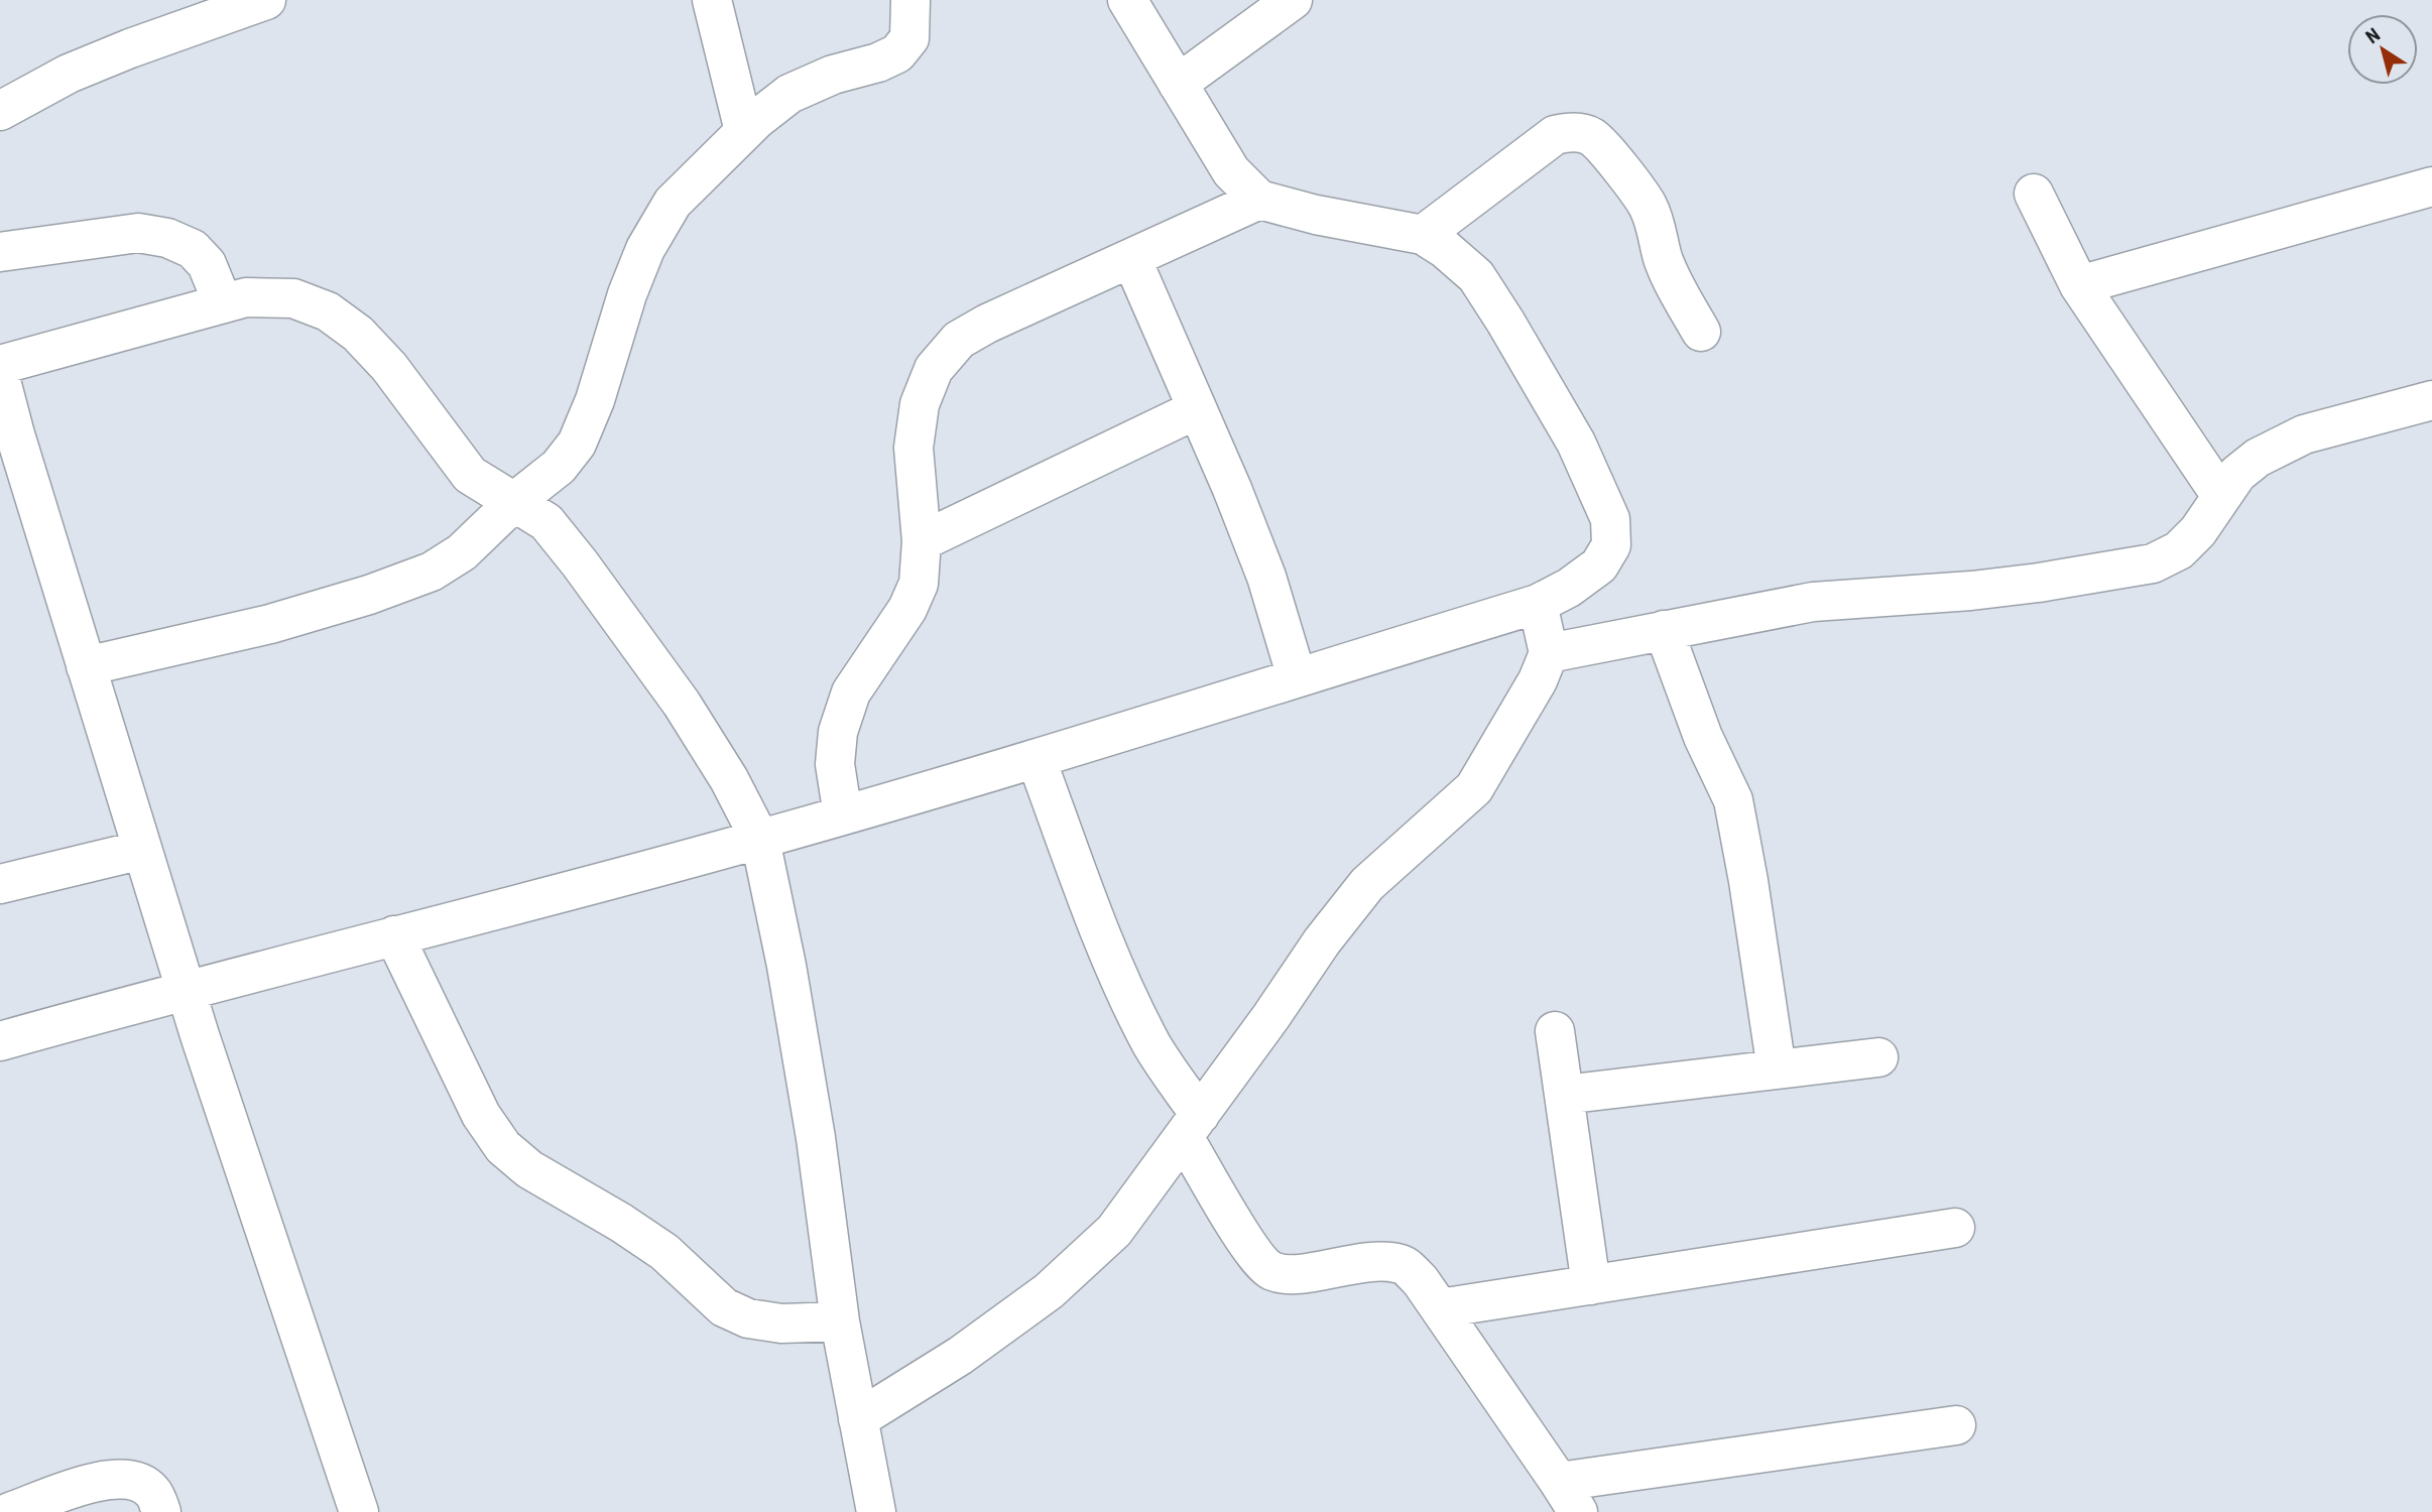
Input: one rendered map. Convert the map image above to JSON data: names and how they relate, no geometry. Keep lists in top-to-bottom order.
{
  "north": "top left"
}
